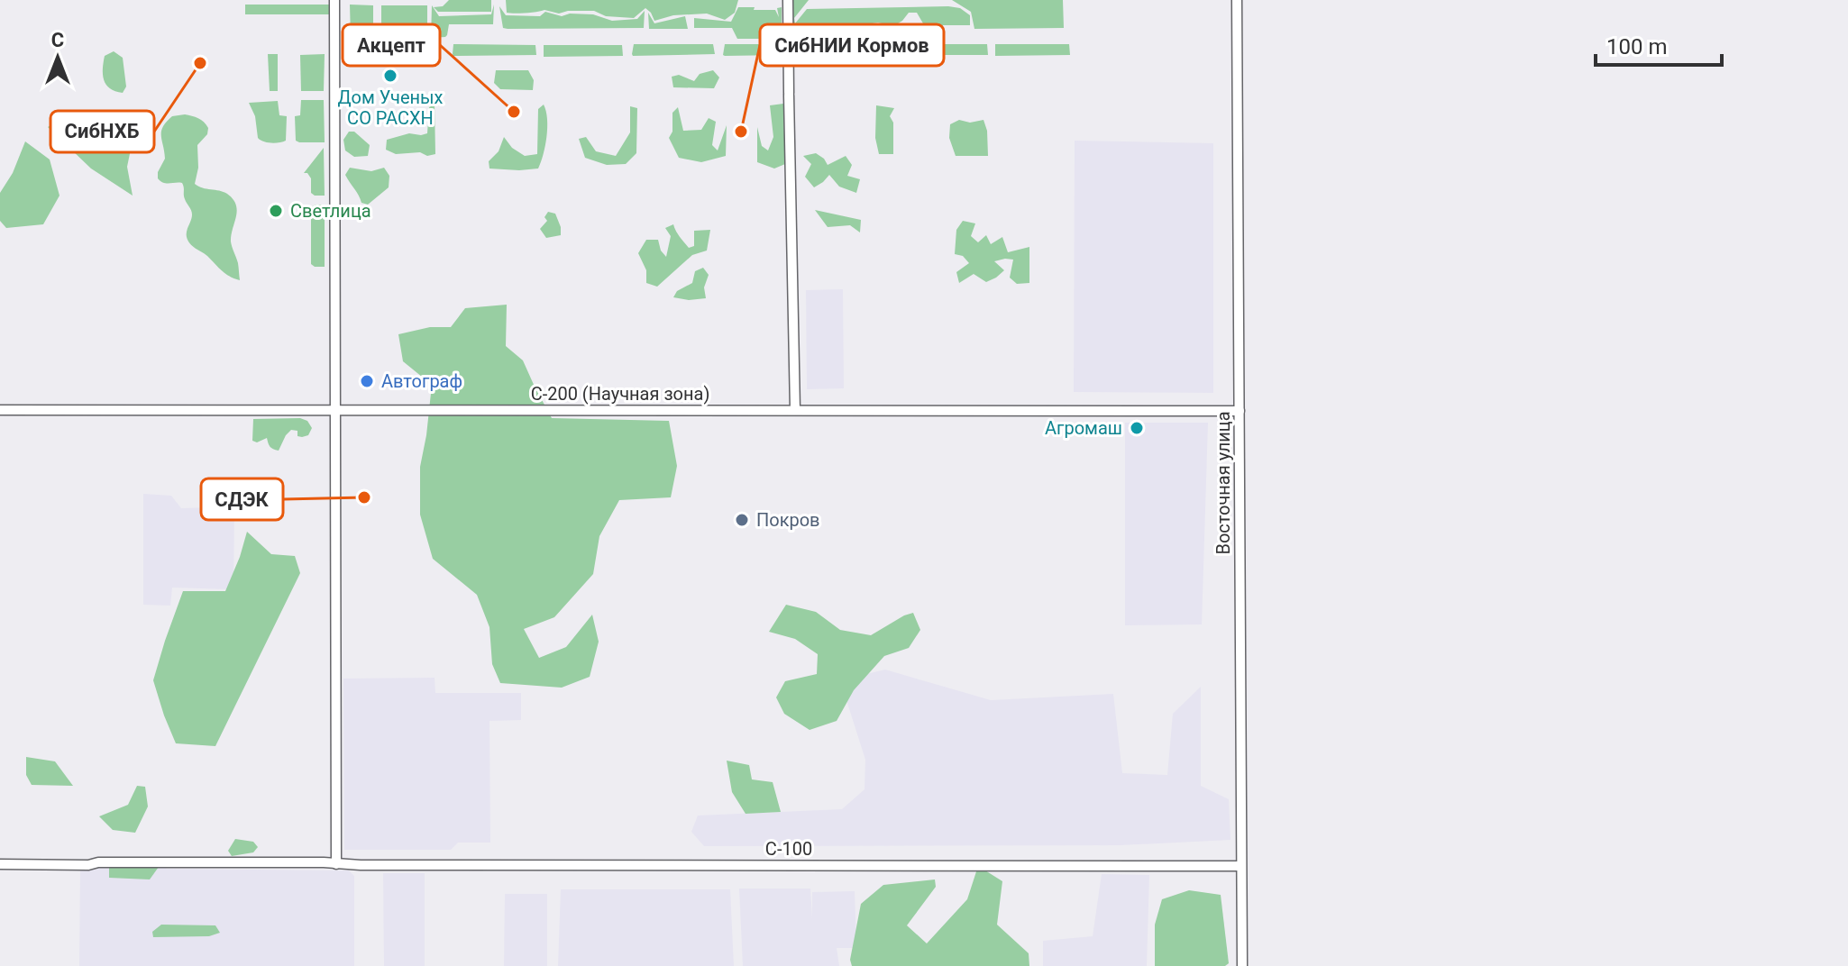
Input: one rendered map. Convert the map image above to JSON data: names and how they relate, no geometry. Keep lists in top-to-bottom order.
{
  "streets": {
    "street": ["С-200 (Научная зона)", "Восточная улица", "С-100"]
  },
  "crossings": [
    ["С-200 (Научная зона)", "Восточная улица"],
    ["Восточная улица", "С-100"]
  ],
  "places": [
    "СибНХБ",
    "Дом Ученых СО РАСХН",
    "Акцепт",
    "СибНИИ Кормов",
    "Светлица",
    "Автограф",
    "Агромаш",
    "СДЭК",
    "Покров"
  ],
  "scale_bar": "100 m",
  "north": "top"
}
